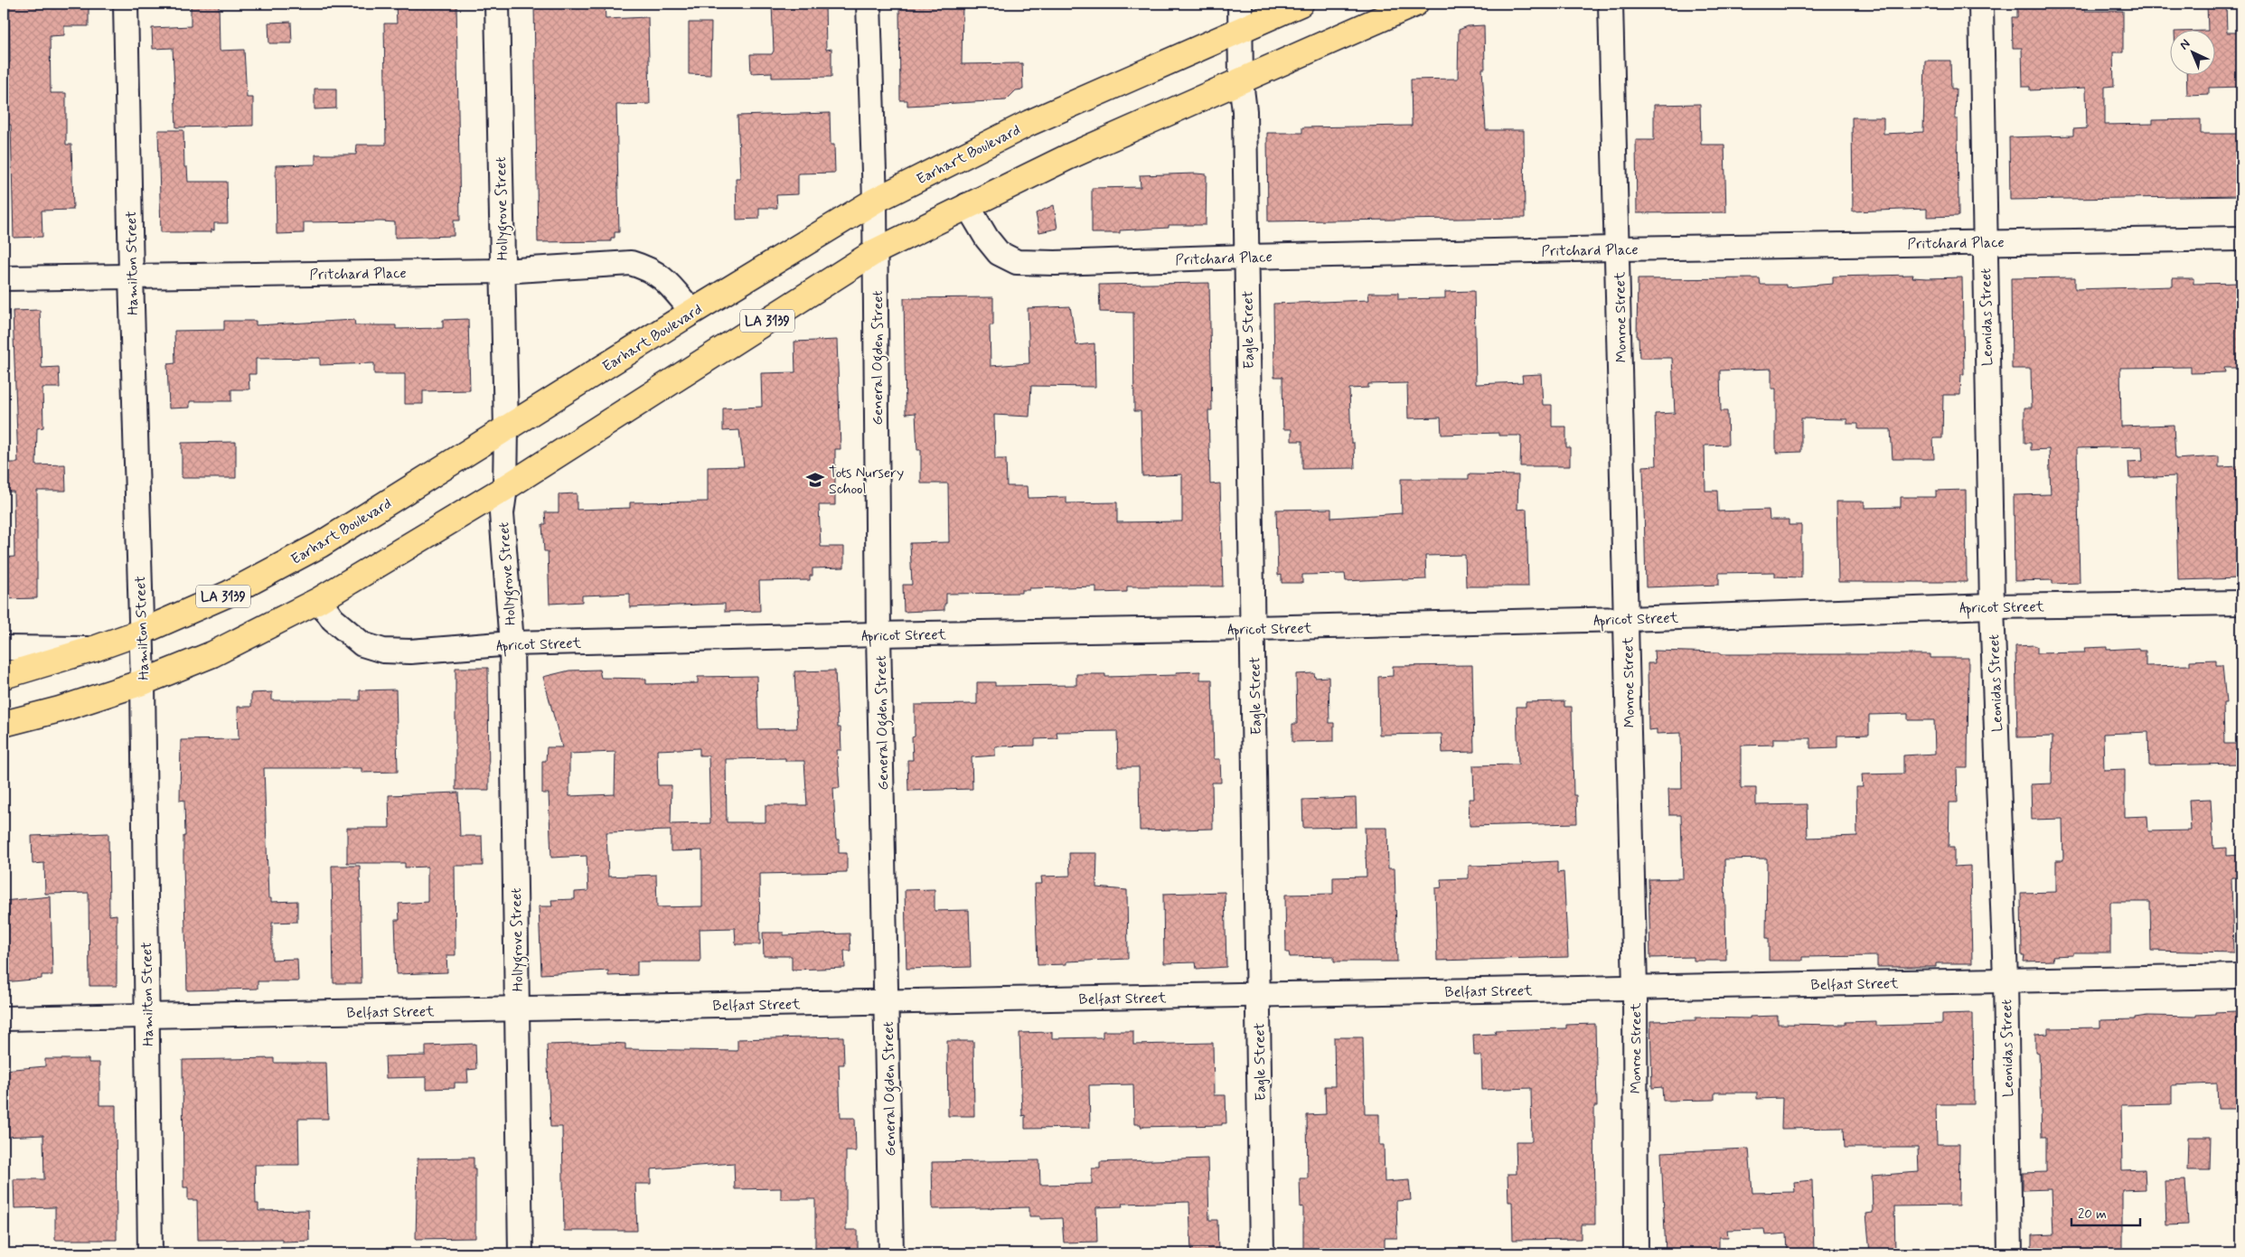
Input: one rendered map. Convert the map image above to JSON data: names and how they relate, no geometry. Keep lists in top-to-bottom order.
{
  "streets": {
    "main road": ["Earhart Boulevard", "LA 3139"],
    "street": [
      "Hollygrove Street",
      "Pritchard Place",
      "Hamilton Street",
      "Monroe Street",
      "Leonidas Street",
      "Eagle Street",
      "General Ogden Street",
      "Apricot Street",
      "Belfast Street"
    ]
  },
  "crossings": [
    ["Earhart Boulevard", "Hollygrove Street"],
    ["Earhart Boulevard", "Pritchard Place"],
    ["Earhart Boulevard", "Hamilton Street"],
    ["Earhart Boulevard", "LA 3139"],
    ["Earhart Boulevard", "Eagle Street"],
    ["Earhart Boulevard", "General Ogden Street"],
    ["Hollygrove Street", "Pritchard Place"],
    ["Hollygrove Street", "LA 3139"],
    ["Hollygrove Street", "Apricot Street"],
    ["Hollygrove Street", "Belfast Street"],
    ["Pritchard Place", "Hamilton Street"],
    ["Pritchard Place", "Monroe Street"],
    ["Pritchard Place", "Leonidas Street"],
    ["Pritchard Place", "LA 3139"],
    ["Pritchard Place", "Eagle Street"],
    ["Hamilton Street", "LA 3139"],
    ["Hamilton Street", "Belfast Street"],
    ["Monroe Street", "Apricot Street"],
    ["Monroe Street", "Belfast Street"],
    ["Leonidas Street", "Apricot Street"],
    ["Leonidas Street", "Belfast Street"],
    ["LA 3139", "Eagle Street"],
    ["LA 3139", "General Ogden Street"],
    ["LA 3139", "Apricot Street"],
    ["Eagle Street", "Apricot Street"],
    ["Eagle Street", "Belfast Street"],
    ["General Ogden Street", "Apricot Street"],
    ["General Ogden Street", "Belfast Street"]
  ],
  "places": {
    "school or university": ["Tots Nursery School"]
  },
  "scale_bar": "20 m",
  "north": "top left"
}
